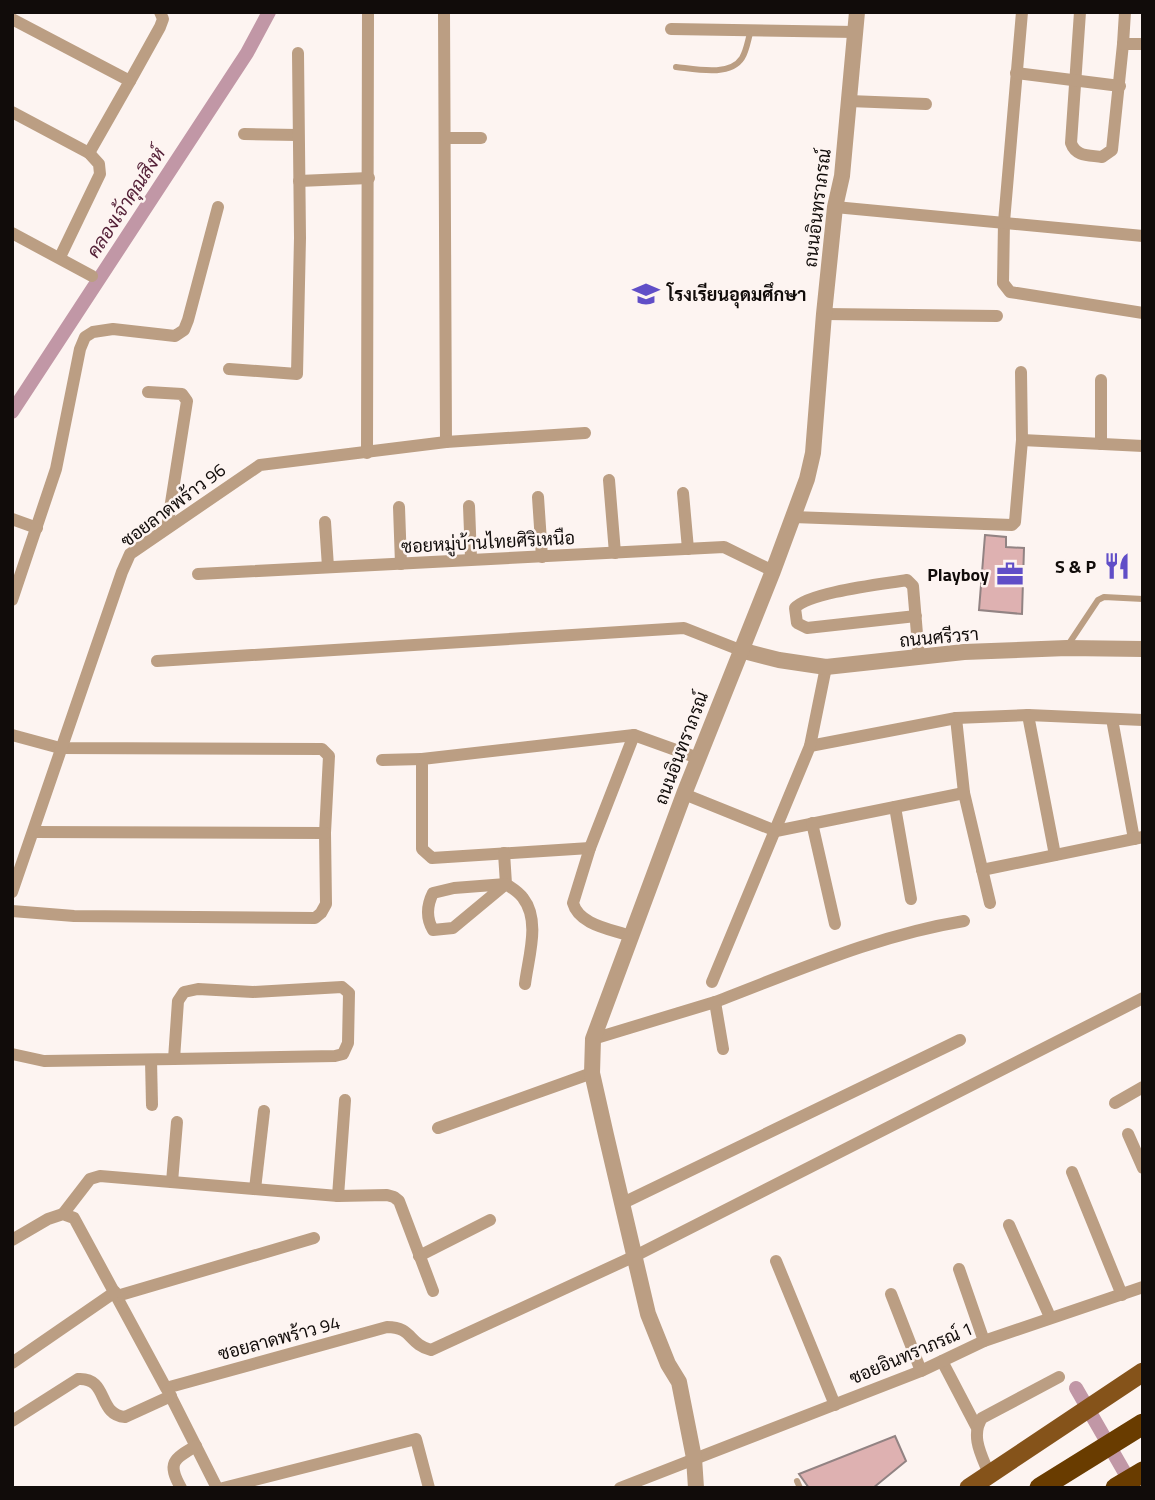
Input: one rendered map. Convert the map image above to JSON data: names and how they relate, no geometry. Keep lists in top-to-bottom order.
{
  "streets": {
    "street": [
      "ถนนอินทราภรณ์",
      "ซอยลาดพร้าว 96",
      "ซอยหมู่บ้านไทยศิริเหนือ",
      "ถนนศรีวรา",
      "ซอยลาดพร้าว 94",
      "ซอยอินทราภรณ์ 1"
    ]
  },
  "crossings": [
    ["ถนนอินทราภรณ์", "ซอยหมู่บ้านไทยศิริเหนือ"],
    ["ถนนอินทราภรณ์", "ถนนศรีวรา"],
    ["ถนนอินทราภรณ์", "ซอยลาดพร้าว 94"],
    ["ถนนอินทราภรณ์", "ซอยอินทราภรณ์ 1"]
  ],
  "water": ["คลองเจ้าคุณสิงห์"],
  "places": {
    "school or university": ["โรงเรียนอุดมศึกษา"],
    "restaurant": ["S & P"],
    "office": ["Playboy"]
  }
}
